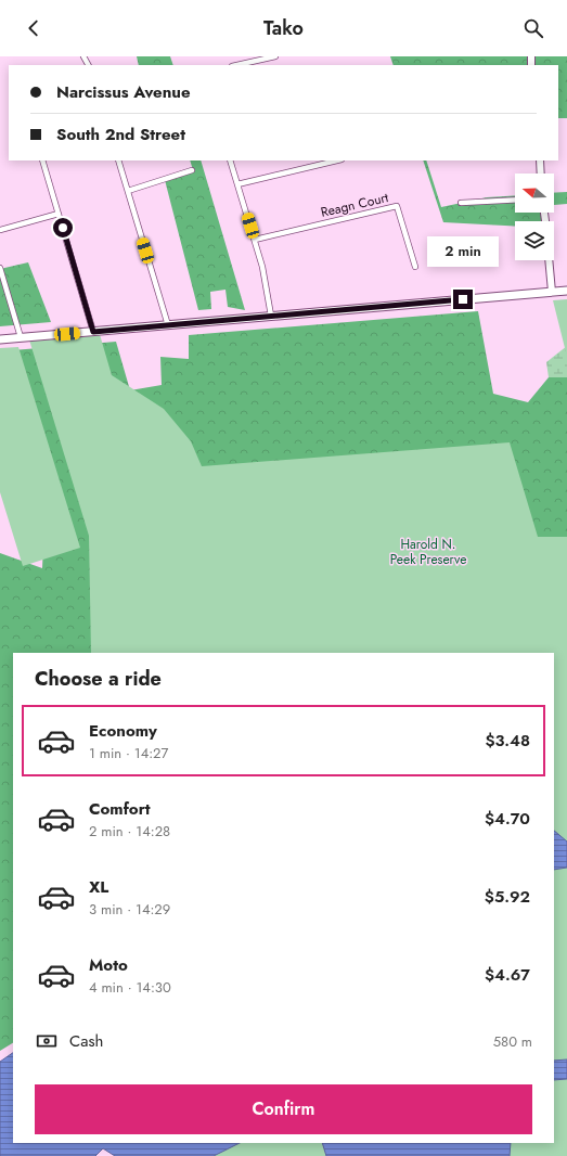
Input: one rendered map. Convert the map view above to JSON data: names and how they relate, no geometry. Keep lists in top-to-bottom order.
{
  "streets": {
    "street": ["Reagn Court"]
  },
  "parks": ["Harold N. Peek Preserve"],
  "north": "left",
  "page": {
    "header": "Tako",
    "banner": ["Narcissus Avenue", "South 2nd Street"],
    "bubble": "2 min",
    "heading": "Choose a ride",
    "list": [
      {
        "name": "Economy",
        "note": "1 min · 14:27",
        "value": "$3.48"
      },
      {
        "name": "Comfort",
        "note": "2 min · 14:28",
        "value": "$4.70"
      },
      {
        "name": "XL",
        "note": "3 min · 14:29",
        "value": "$5.92"
      },
      {
        "name": "Moto",
        "note": "4 min · 14:30",
        "value": "$4.67"
      }
    ],
    "pay": ["Cash", "580 m"],
    "buttons": "Confirm"
  }
}
